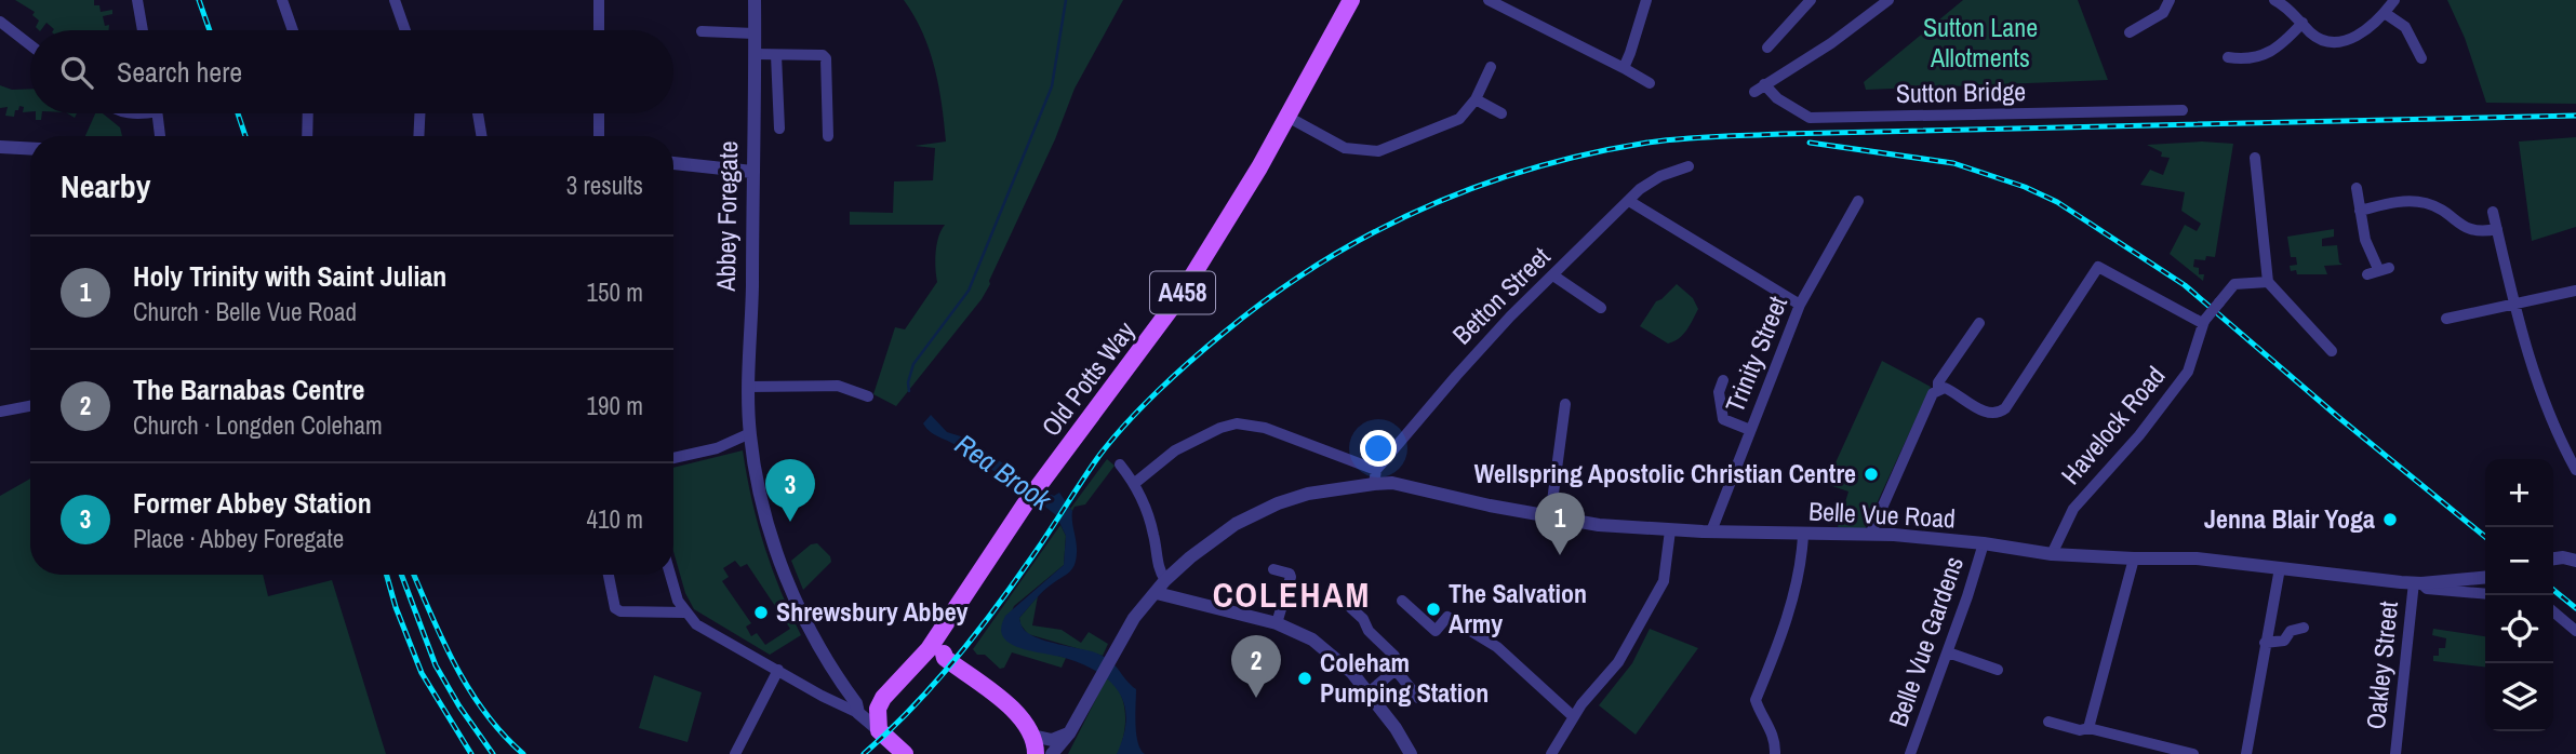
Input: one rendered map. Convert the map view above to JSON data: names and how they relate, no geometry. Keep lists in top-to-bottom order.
{
  "streets": {
    "main road": ["Abbey Foregate", "A458", "Old Potts Way"],
    "street": [
      "Sutton Bridge",
      "Betton Street",
      "Trinity Street",
      "Havelock Road",
      "Belle Vue Road",
      "Belle Vue Gardens",
      "Oakley Street"
    ]
  },
  "crossings": [
    ["Betton Street", "Belle Vue Road"],
    ["Trinity Street", "Belle Vue Road"],
    ["Havelock Road", "Belle Vue Road"],
    ["Belle Vue Road", "Belle Vue Gardens"],
    ["Belle Vue Road", "Oakley Street"]
  ],
  "districts": ["COLEHAM"],
  "water": ["Rea Brook"],
  "parks": ["Sutton Lane Allotments"],
  "places": [
    "Wellspring Apostolic Christian Centre",
    "Jenna Blair Yoga",
    "The Salvation Army",
    "Shrewsbury Abbey",
    "Coleham Pumping Station"
  ],
  "page": {
    "search": "Search here",
    "heading": ["Nearby", "3 results"],
    "list": [
      {
        "mark": "1",
        "name": "Holy Trinity with Saint Julian",
        "note": "Church · Belle Vue Road",
        "value": "150 m"
      },
      {
        "mark": "2",
        "name": "The Barnabas Centre",
        "note": "Church · Longden Coleham",
        "value": "190 m"
      },
      {
        "mark": "3",
        "name": "Former Abbey Station",
        "note": "Place · Abbey Foregate",
        "value": "410 m"
      }
    ],
    "map_buttons": ["+", "−"],
    "pins": ["3", "1", "2"]
  }
}
